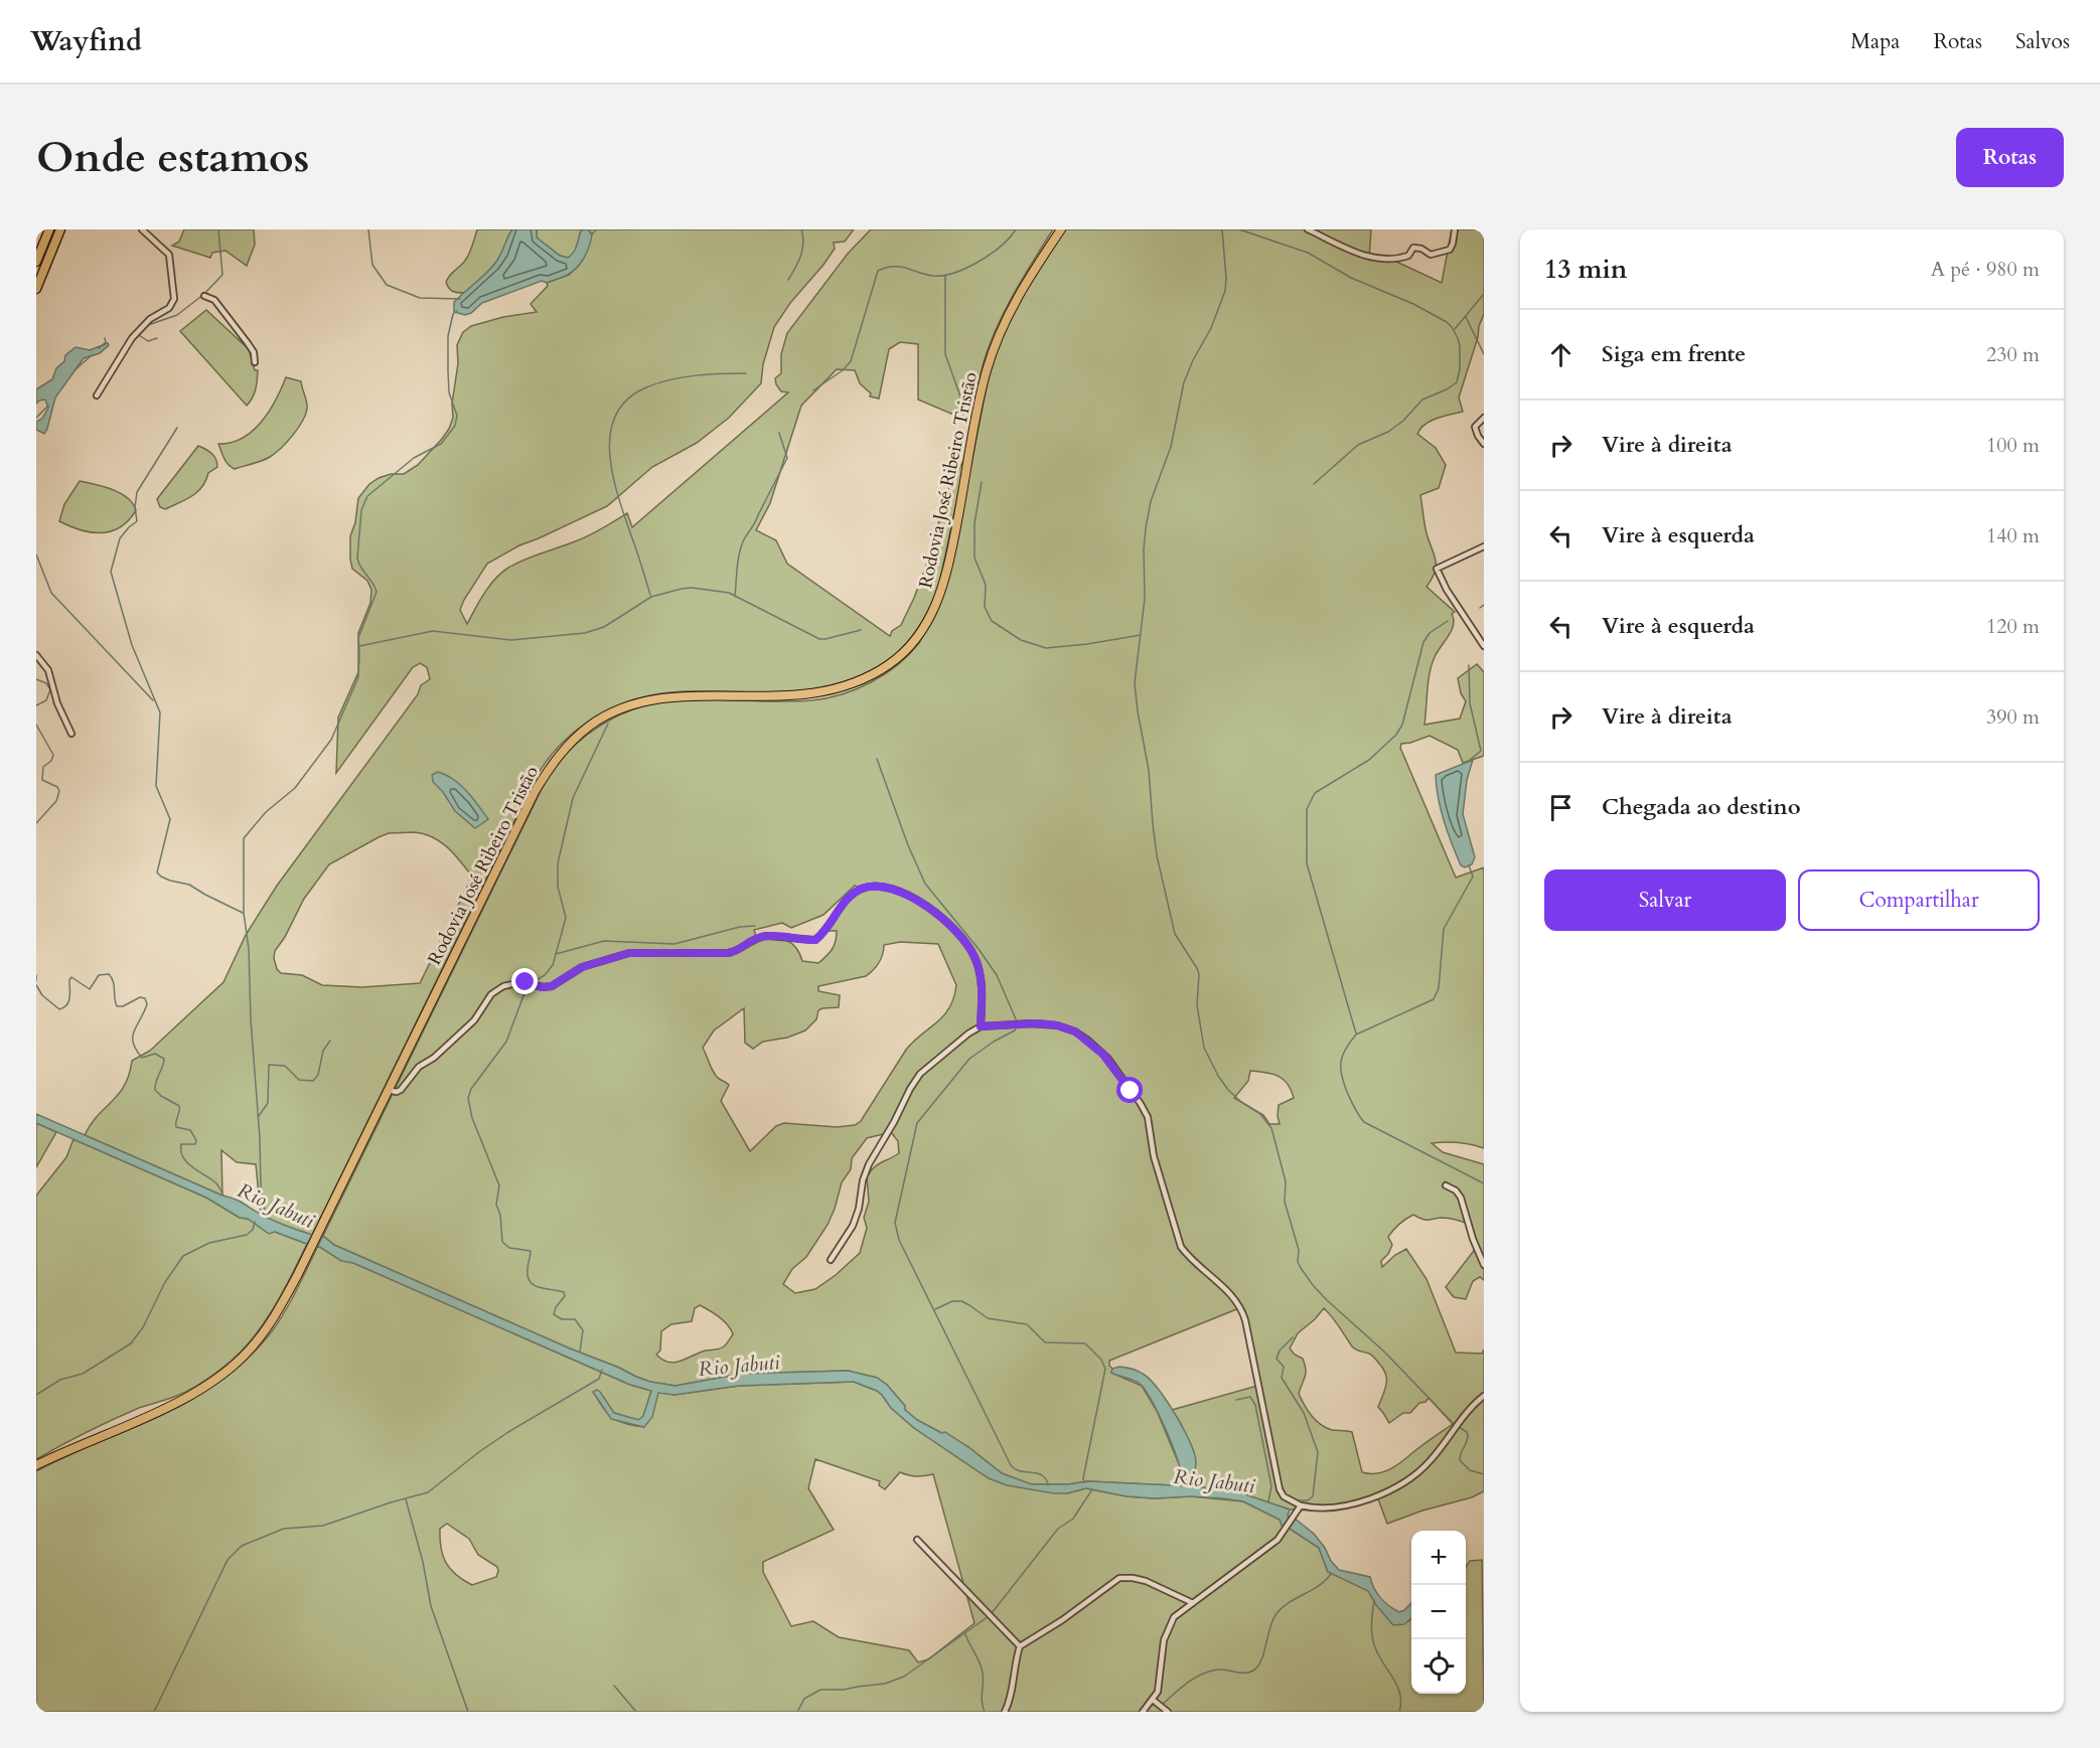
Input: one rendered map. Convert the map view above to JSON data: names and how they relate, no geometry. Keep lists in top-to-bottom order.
{
  "streets": {
    "main road": ["Rodovia José Ribeiro Tristão"]
  },
  "water": ["Rio Jabuti"],
  "page": {
    "header": "Wayfind",
    "nav": ["Mapa", "Rotas", "Salvos"],
    "buttons": [
      "Rotas",
      ["Salvar", "Compartilhar"]
    ],
    "title": "Onde estamos",
    "heading": ["13 min", "A pé · 980 m"],
    "list": [
      ["Siga em frente", "230 m"],
      ["Vire à direita", "100 m"],
      ["Vire à esquerda", "140 m"],
      ["Vire à esquerda", "120 m"],
      ["Vire à direita", "390 m"],
      "Chegada ao destino"
    ],
    "map_buttons": ["+", "−"]
  }
}
